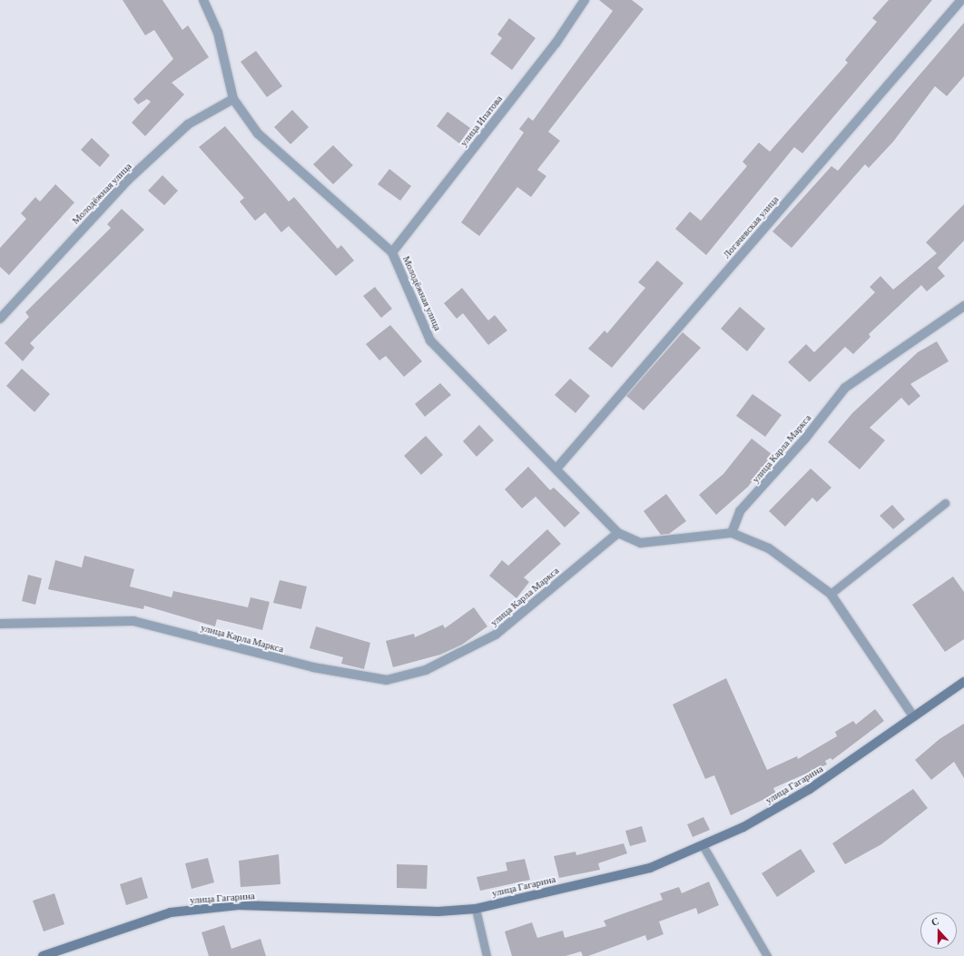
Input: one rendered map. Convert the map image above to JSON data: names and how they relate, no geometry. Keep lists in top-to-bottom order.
{
  "streets": {
    "main road": ["улица Гагарина"],
    "street": [
      "улица Ипатова",
      "Молодёжная улица",
      "Логачевская улица",
      "улица Карла Маркса"
    ]
  },
  "crossings": [
    ["улица Ипатова", "Молодёжная улица"],
    ["Молодёжная улица", "Логачевская улица"],
    ["Молодёжная улица", "улица Карла Маркса"]
  ],
  "north": "top"
}
